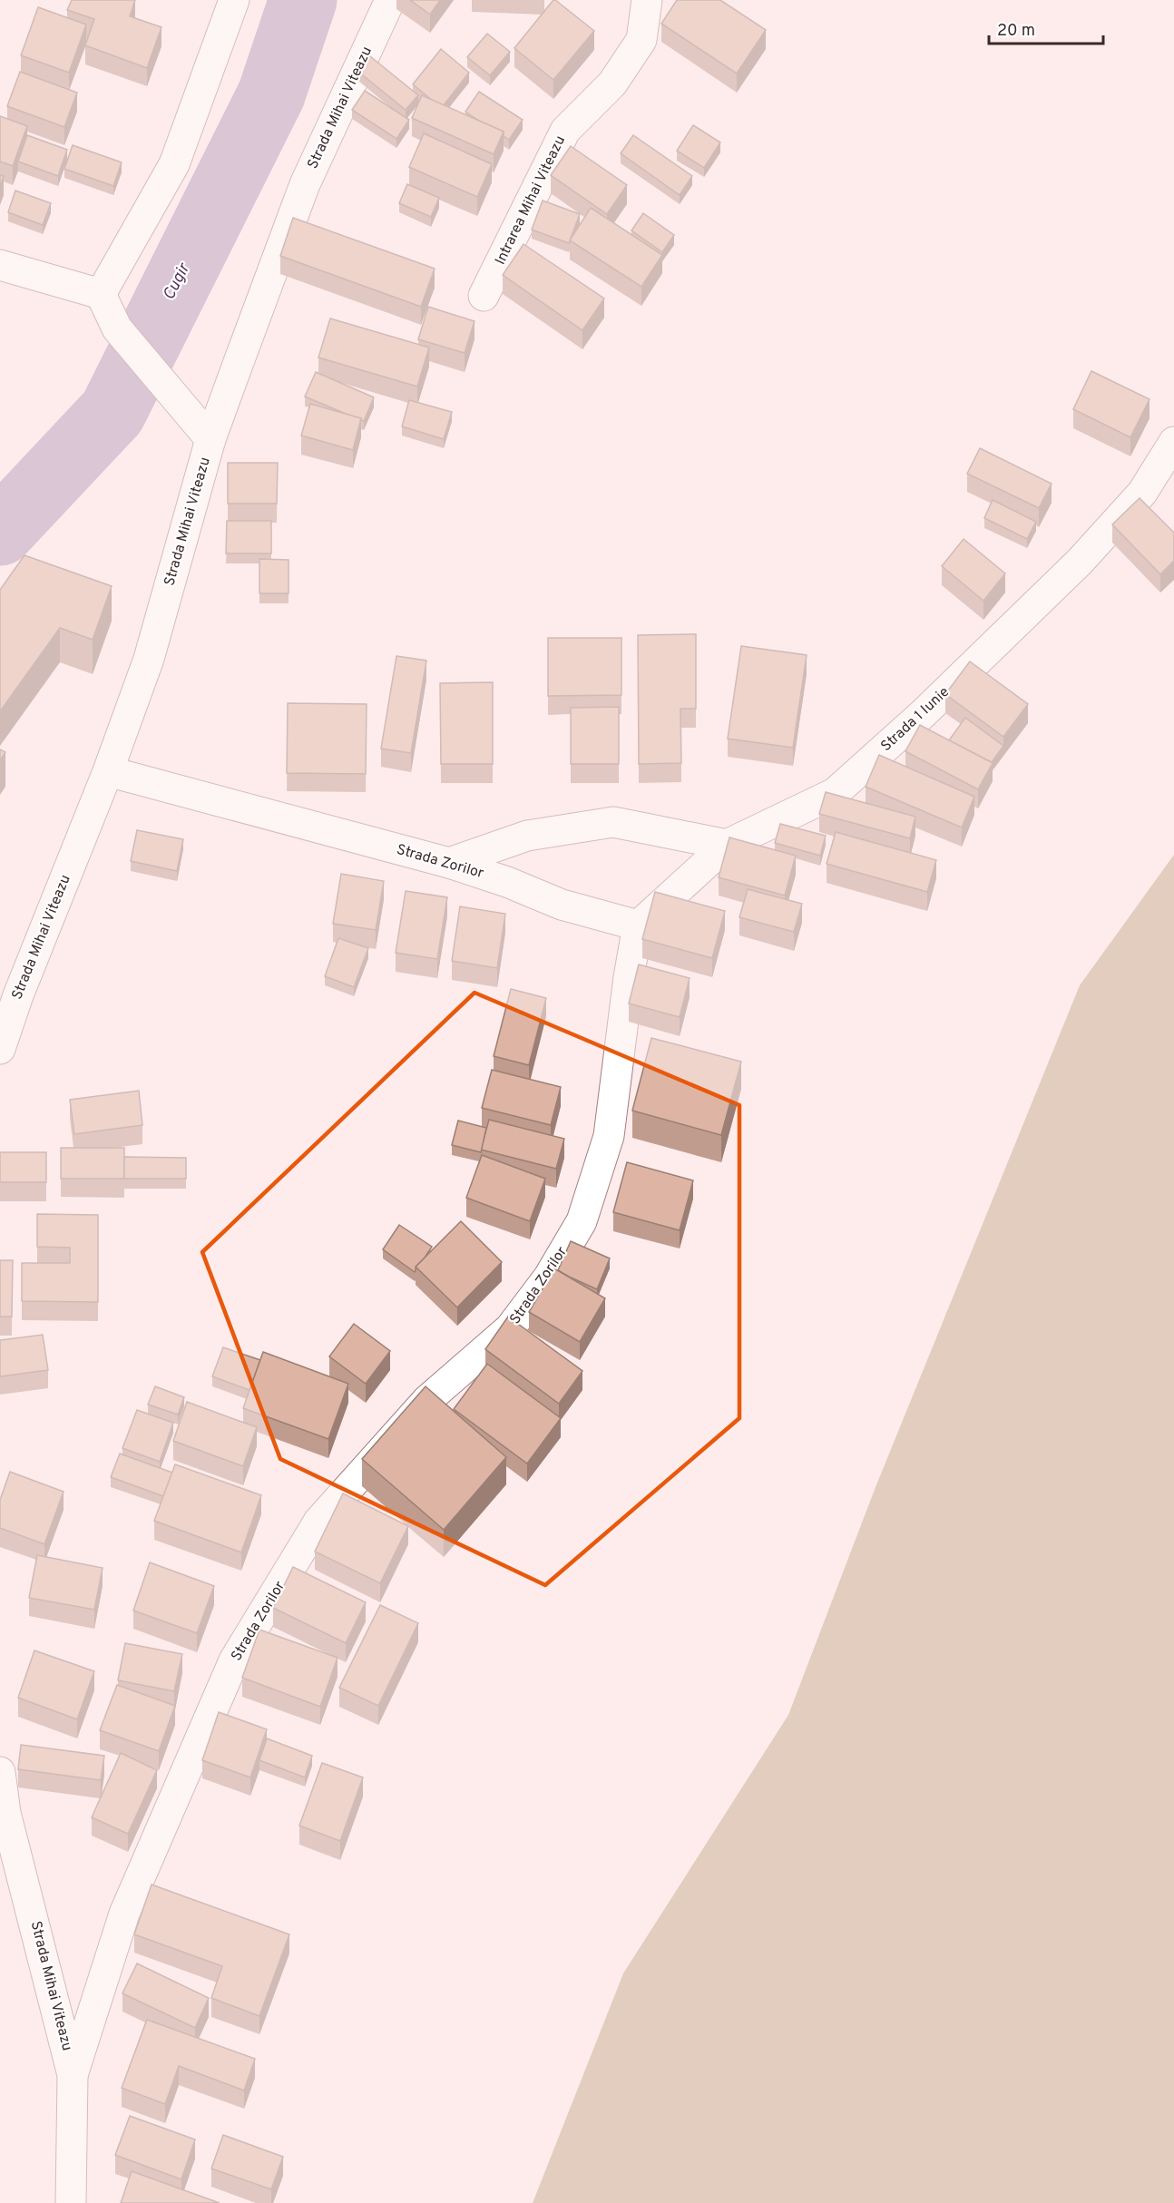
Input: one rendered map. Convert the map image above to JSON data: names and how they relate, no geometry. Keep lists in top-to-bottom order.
{
  "streets": {
    "street": [
      "Strada Mihai Viteazu",
      "Intrarea Mihai Viteazu",
      "Strada 1 Iunie",
      "Strada Zorilor"
    ]
  },
  "crossings": [
    ["Strada Mihai Viteazu", "Strada Zorilor"],
    ["Strada 1 Iunie", "Strada Zorilor"]
  ],
  "water": ["Cugir"],
  "scale_bar": "20 m"
}
